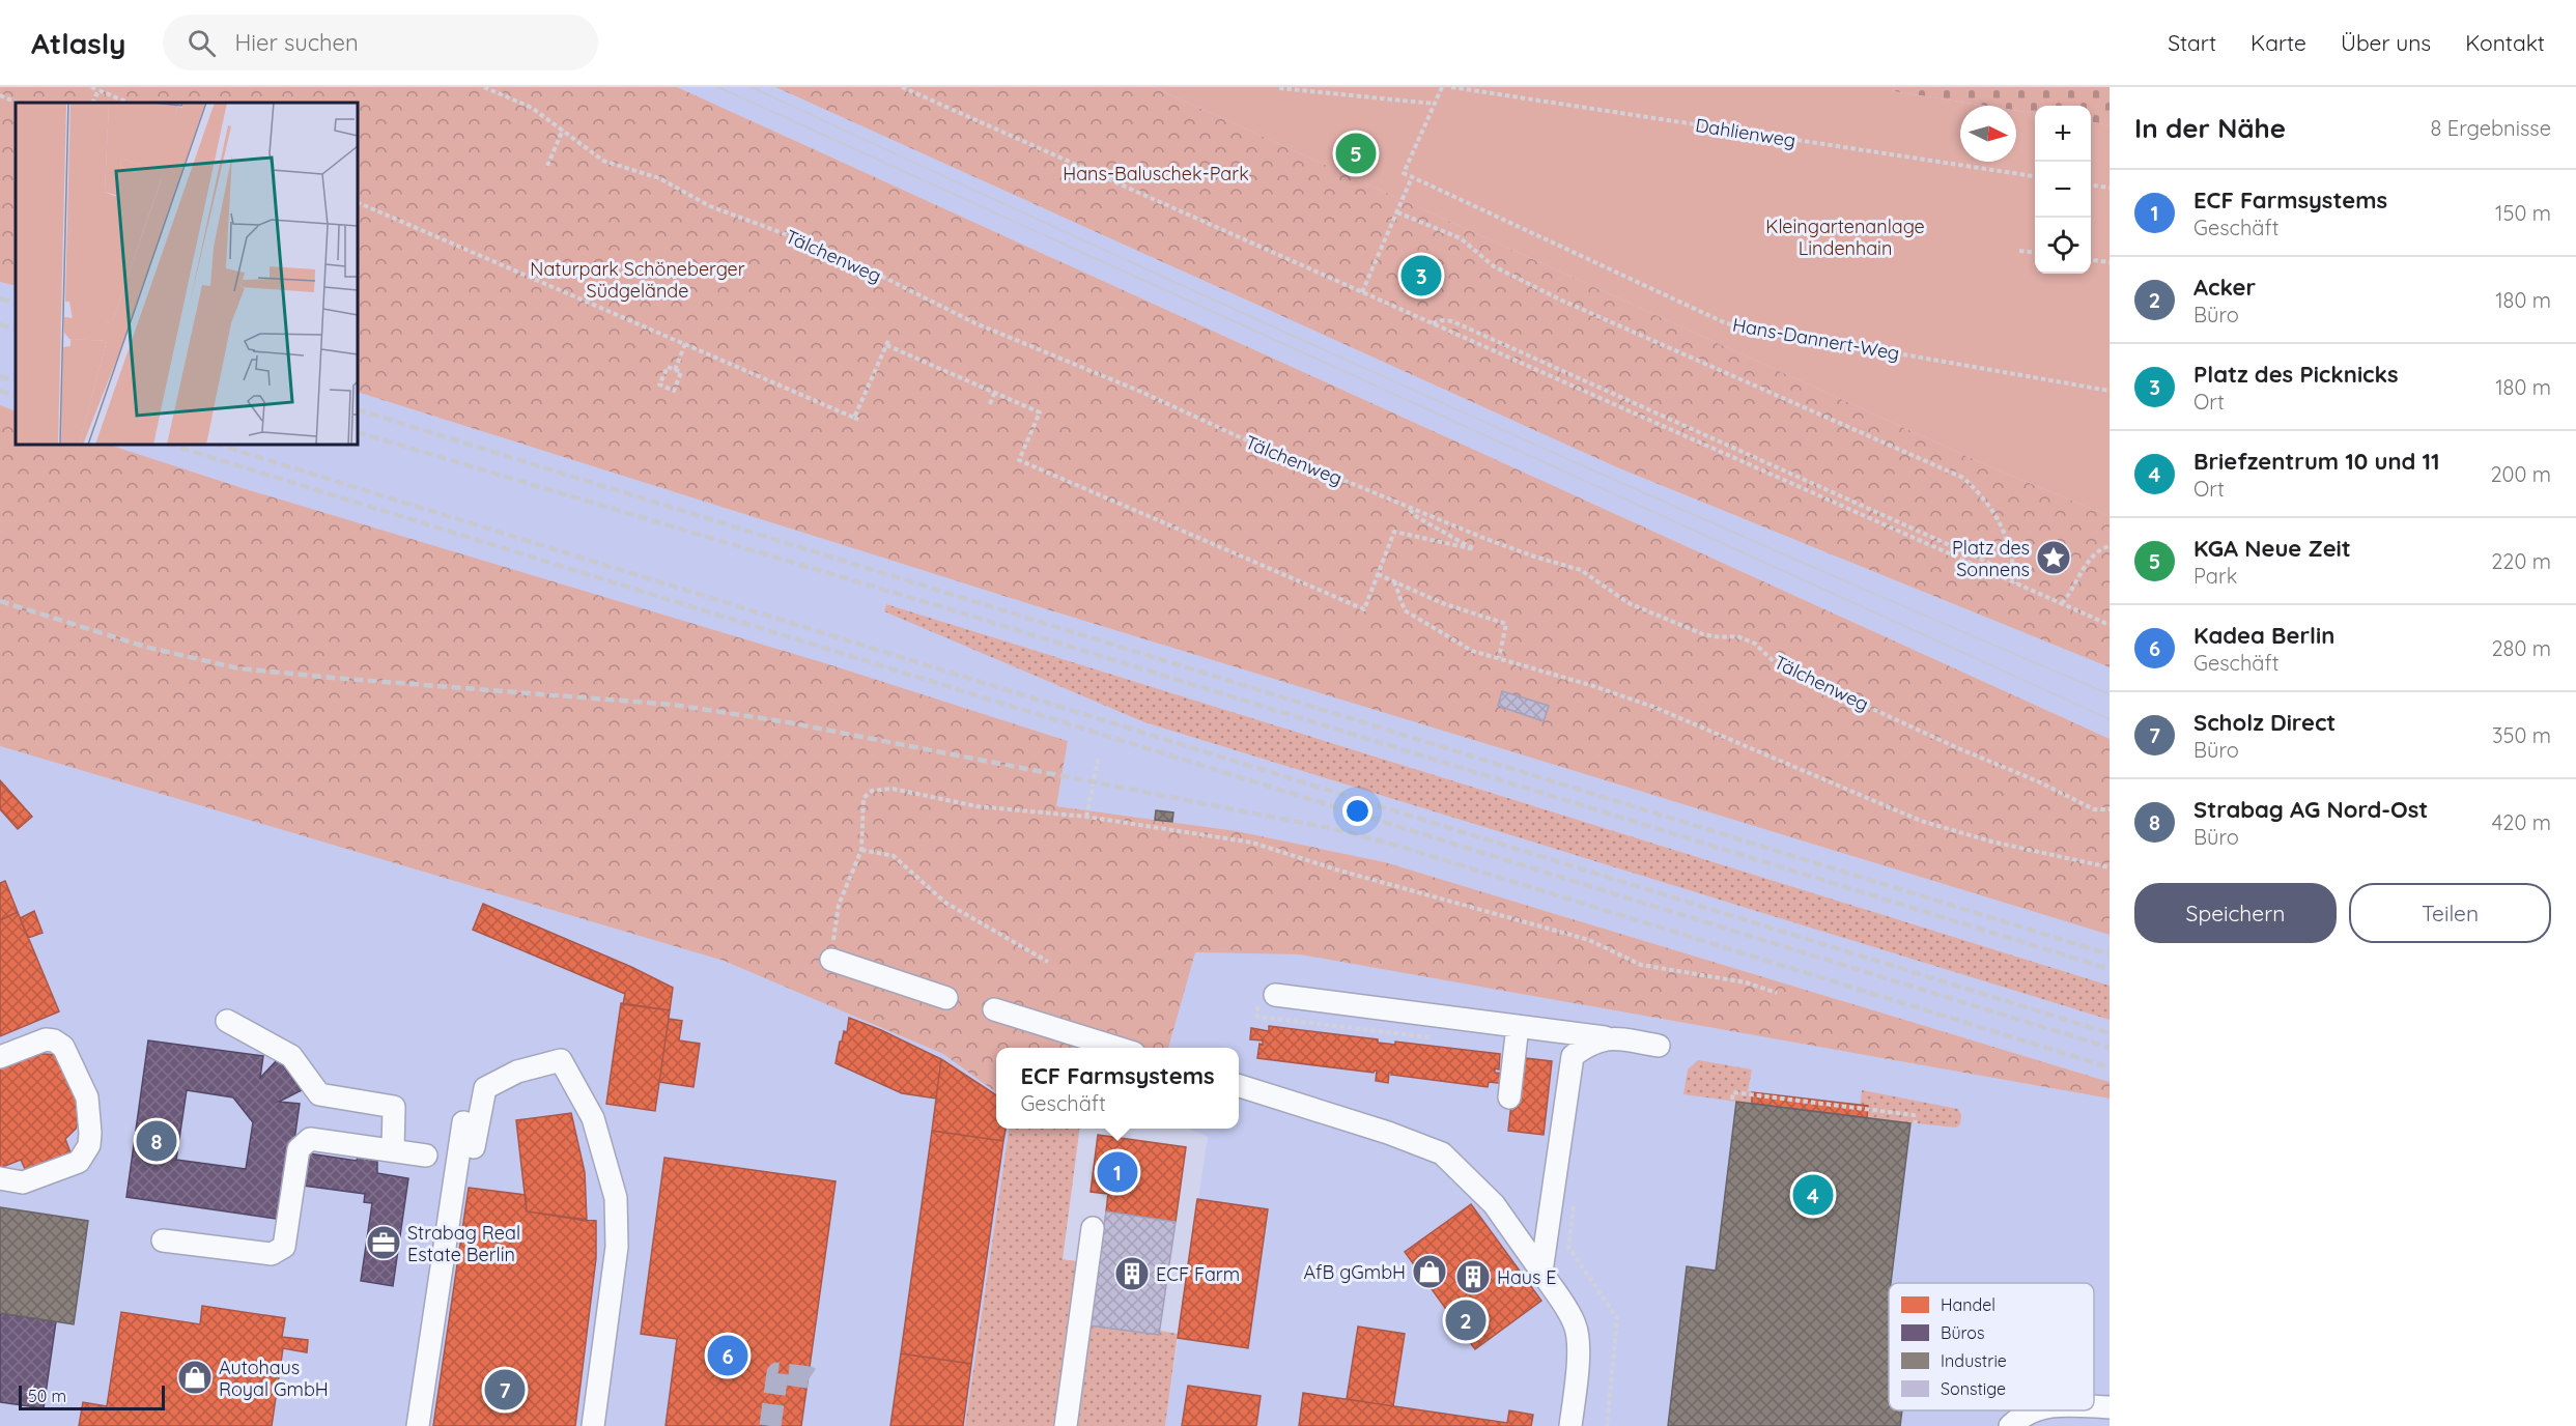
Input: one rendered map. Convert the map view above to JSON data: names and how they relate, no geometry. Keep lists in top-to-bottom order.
{
  "streets": {
    "path": ["Dahlienweg", "Tälchenweg", "Hans-Dannert-Weg"]
  },
  "parks": ["Hans-Baluschek-Park", "Kleingartenanlage Lindenhain", "Naturpark Schöneberger Südgelände"],
  "places": {
    "place": ["Platz des Sonnens"],
    "office": ["Strabag Real Estate Berlin"],
    "shop": ["AfB gGmbH", "Autohaus Royal GmbH"],
    "building": ["ECF Farm", "Haus E"]
  },
  "legend": [
    "Handel",
    "Büros",
    "Industrie",
    "Sonstige"
  ],
  "scale_bar": "50 m",
  "north": "right",
  "page": {
    "header": "Atlasly",
    "search": "Hier suchen",
    "nav": [
      "Start",
      "Karte",
      "Über uns",
      "Kontakt"
    ],
    "heading": ["In der Nähe", "8 Ergebnisse"],
    "map_buttons": ["+", "−"],
    "pins": [
      "5",
      "3",
      "8",
      "1",
      "4",
      "2",
      "6",
      "7"
    ],
    "list": [
      {
        "mark": "1",
        "name": "ECF Farmsystems",
        "note": "Geschäft",
        "value": "150 m"
      },
      {
        "mark": "2",
        "name": "Acker",
        "note": "Büro",
        "value": "180 m"
      },
      {
        "mark": "3",
        "name": "Platz des Picknicks",
        "note": "Ort",
        "value": "180 m"
      },
      {
        "mark": "4",
        "name": "Briefzentrum 10 und 11",
        "note": "Ort",
        "value": "200 m"
      },
      {
        "mark": "5",
        "name": "KGA Neue Zeit",
        "note": "Park",
        "value": "220 m"
      },
      {
        "mark": "6",
        "name": "Kadea Berlin",
        "note": "Geschäft",
        "value": "280 m"
      },
      {
        "mark": "7",
        "name": "Scholz Direct",
        "note": "Büro",
        "value": "350 m"
      },
      {
        "mark": "8",
        "name": "Strabag AG Nord-Ost",
        "note": "Büro",
        "value": "420 m"
      }
    ],
    "buttons": ["Speichern", "Teilen"],
    "popup": ["ECF Farmsystems", "Geschäft"],
    "scale": "50 m"
  }
}
